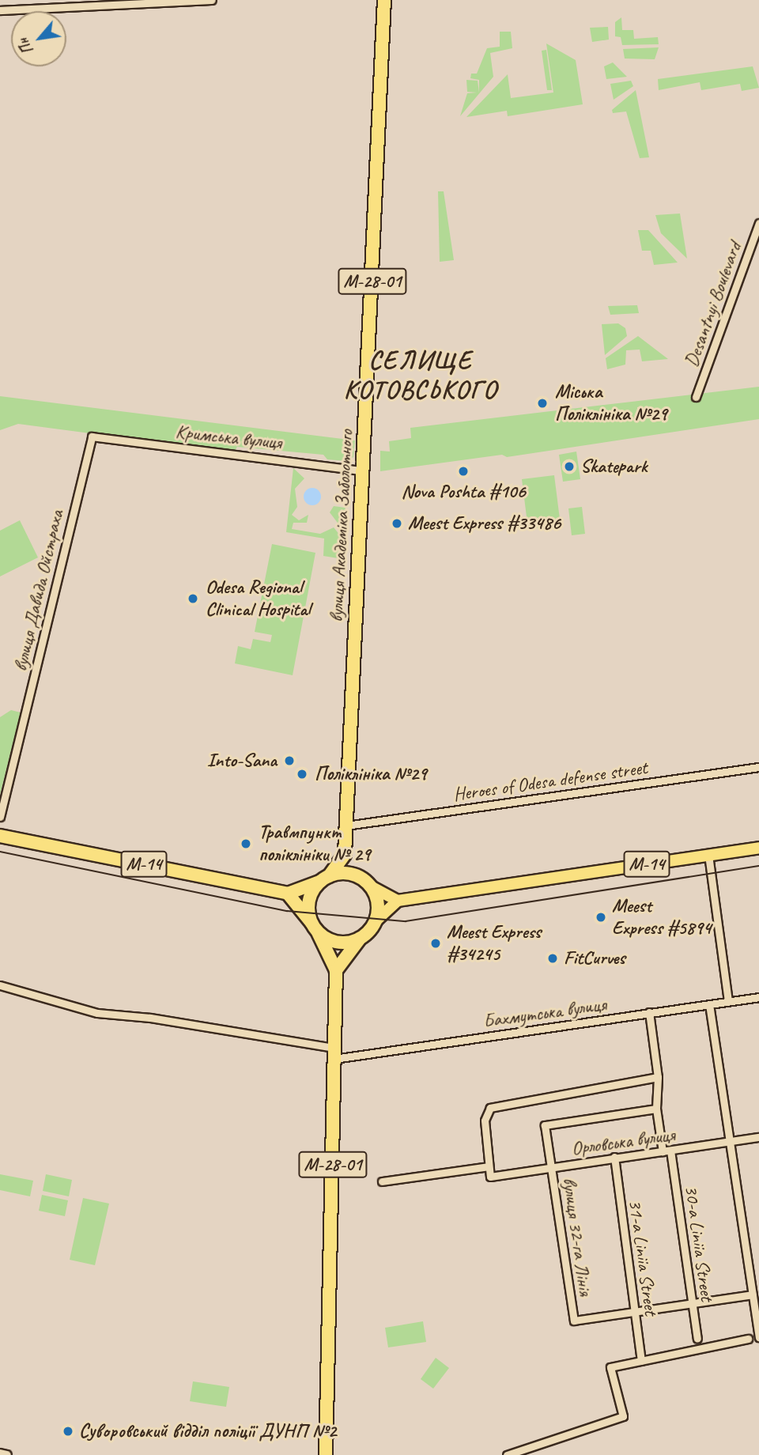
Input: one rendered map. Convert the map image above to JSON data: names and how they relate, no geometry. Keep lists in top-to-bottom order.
{
  "streets": {
    "highway": ["М-28-01", "вулиця Академіка Заболотного", "М-14"],
    "street": [
      "Desantnyi Boulevard",
      "Кримська вулиця",
      "вулиця Давида Ойстраха",
      "Heroes of Odesa defense street",
      "Бахмутська вулиця",
      "Орловська вулиця",
      "вулиця 32-га Лінія",
      "30-a Liniia Street",
      "31-a Liniia Street"
    ]
  },
  "crossings": [
    ["М-28-01", "Бахмутська вулиця"],
    ["Кримська вулиця", "вулиця Академіка Заболотного"],
    ["Кримська вулиця", "вулиця Давида Ойстраха"],
    ["вулиця Академіка Заболотного", "Heroes of Odesa defense street"],
    ["Орловська вулиця", "вулиця 32-га Лінія"],
    ["Орловська вулиця", "30-a Liniia Street"],
    ["Орловська вулиця", "31-a Liniia Street"],
    ["вулиця 32-га Лінія", "31-a Liniia Street"]
  ],
  "districts": ["СЕЛИЩЕ КОТОВСЬКОГО"],
  "places": [
    "Міська Поліклініка №29",
    "Skatepark",
    "Nova Poshta #106",
    "Meest Express #33486",
    "Odesa Regional Clinical Hospital",
    "Into-Sana",
    "Поліклініка №29",
    "Травмпункт поліклініки № 29",
    "Meest Express #5894",
    "Meest Express #34245",
    "FitCurves",
    "Суворовський відділ поліції ДУНП №2"
  ],
  "north": "bottom left"
}
